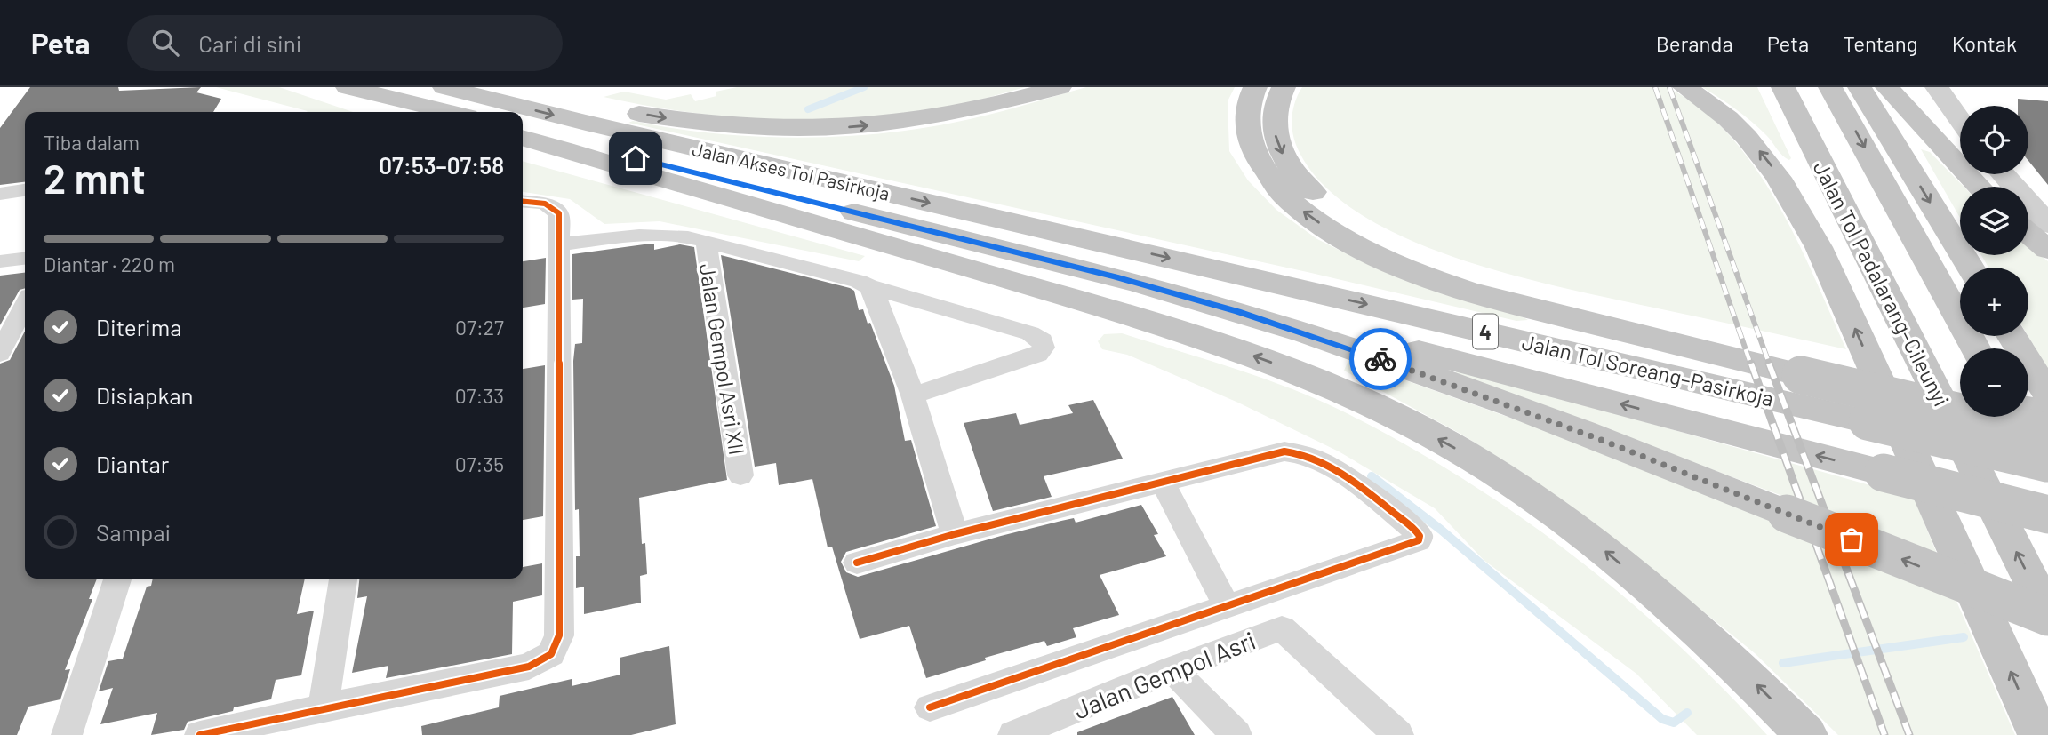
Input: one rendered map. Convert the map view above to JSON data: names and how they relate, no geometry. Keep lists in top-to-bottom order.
{
  "streets": {
    "highway": [
      "Jalan Akses Tol Pasirkoja",
      "Jalan Tol Padalarang–Cileunyi",
      "4",
      "Jalan Tol Soreang–Pasirkoja"
    ],
    "street": ["Jalan Gempol Asri XII", "Jalan Gempol Asri"]
  },
  "crossings": [
    ["Jalan Akses Tol Pasirkoja", "4"],
    ["Jalan Akses Tol Pasirkoja", "Jalan Tol Soreang–Pasirkoja"],
    ["Jalan Tol Padalarang–Cileunyi", "4"],
    ["4", "Jalan Tol Soreang–Pasirkoja"]
  ],
  "page": {
    "header": "Peta",
    "search": "Cari di sini",
    "nav": [
      "Beranda",
      "Peta",
      "Tentang",
      "Kontak"
    ],
    "map_buttons": ["+", "−"],
    "heading": ["2 mnt", "Tiba dalam", "07:53–07:58"],
    "bar": "Diantar · 220 m",
    "list": [
      ["Diterima", "07:27"],
      ["Disiapkan", "07:33"],
      ["Diantar", "07:35"],
      "Sampai"
    ]
  }
}
